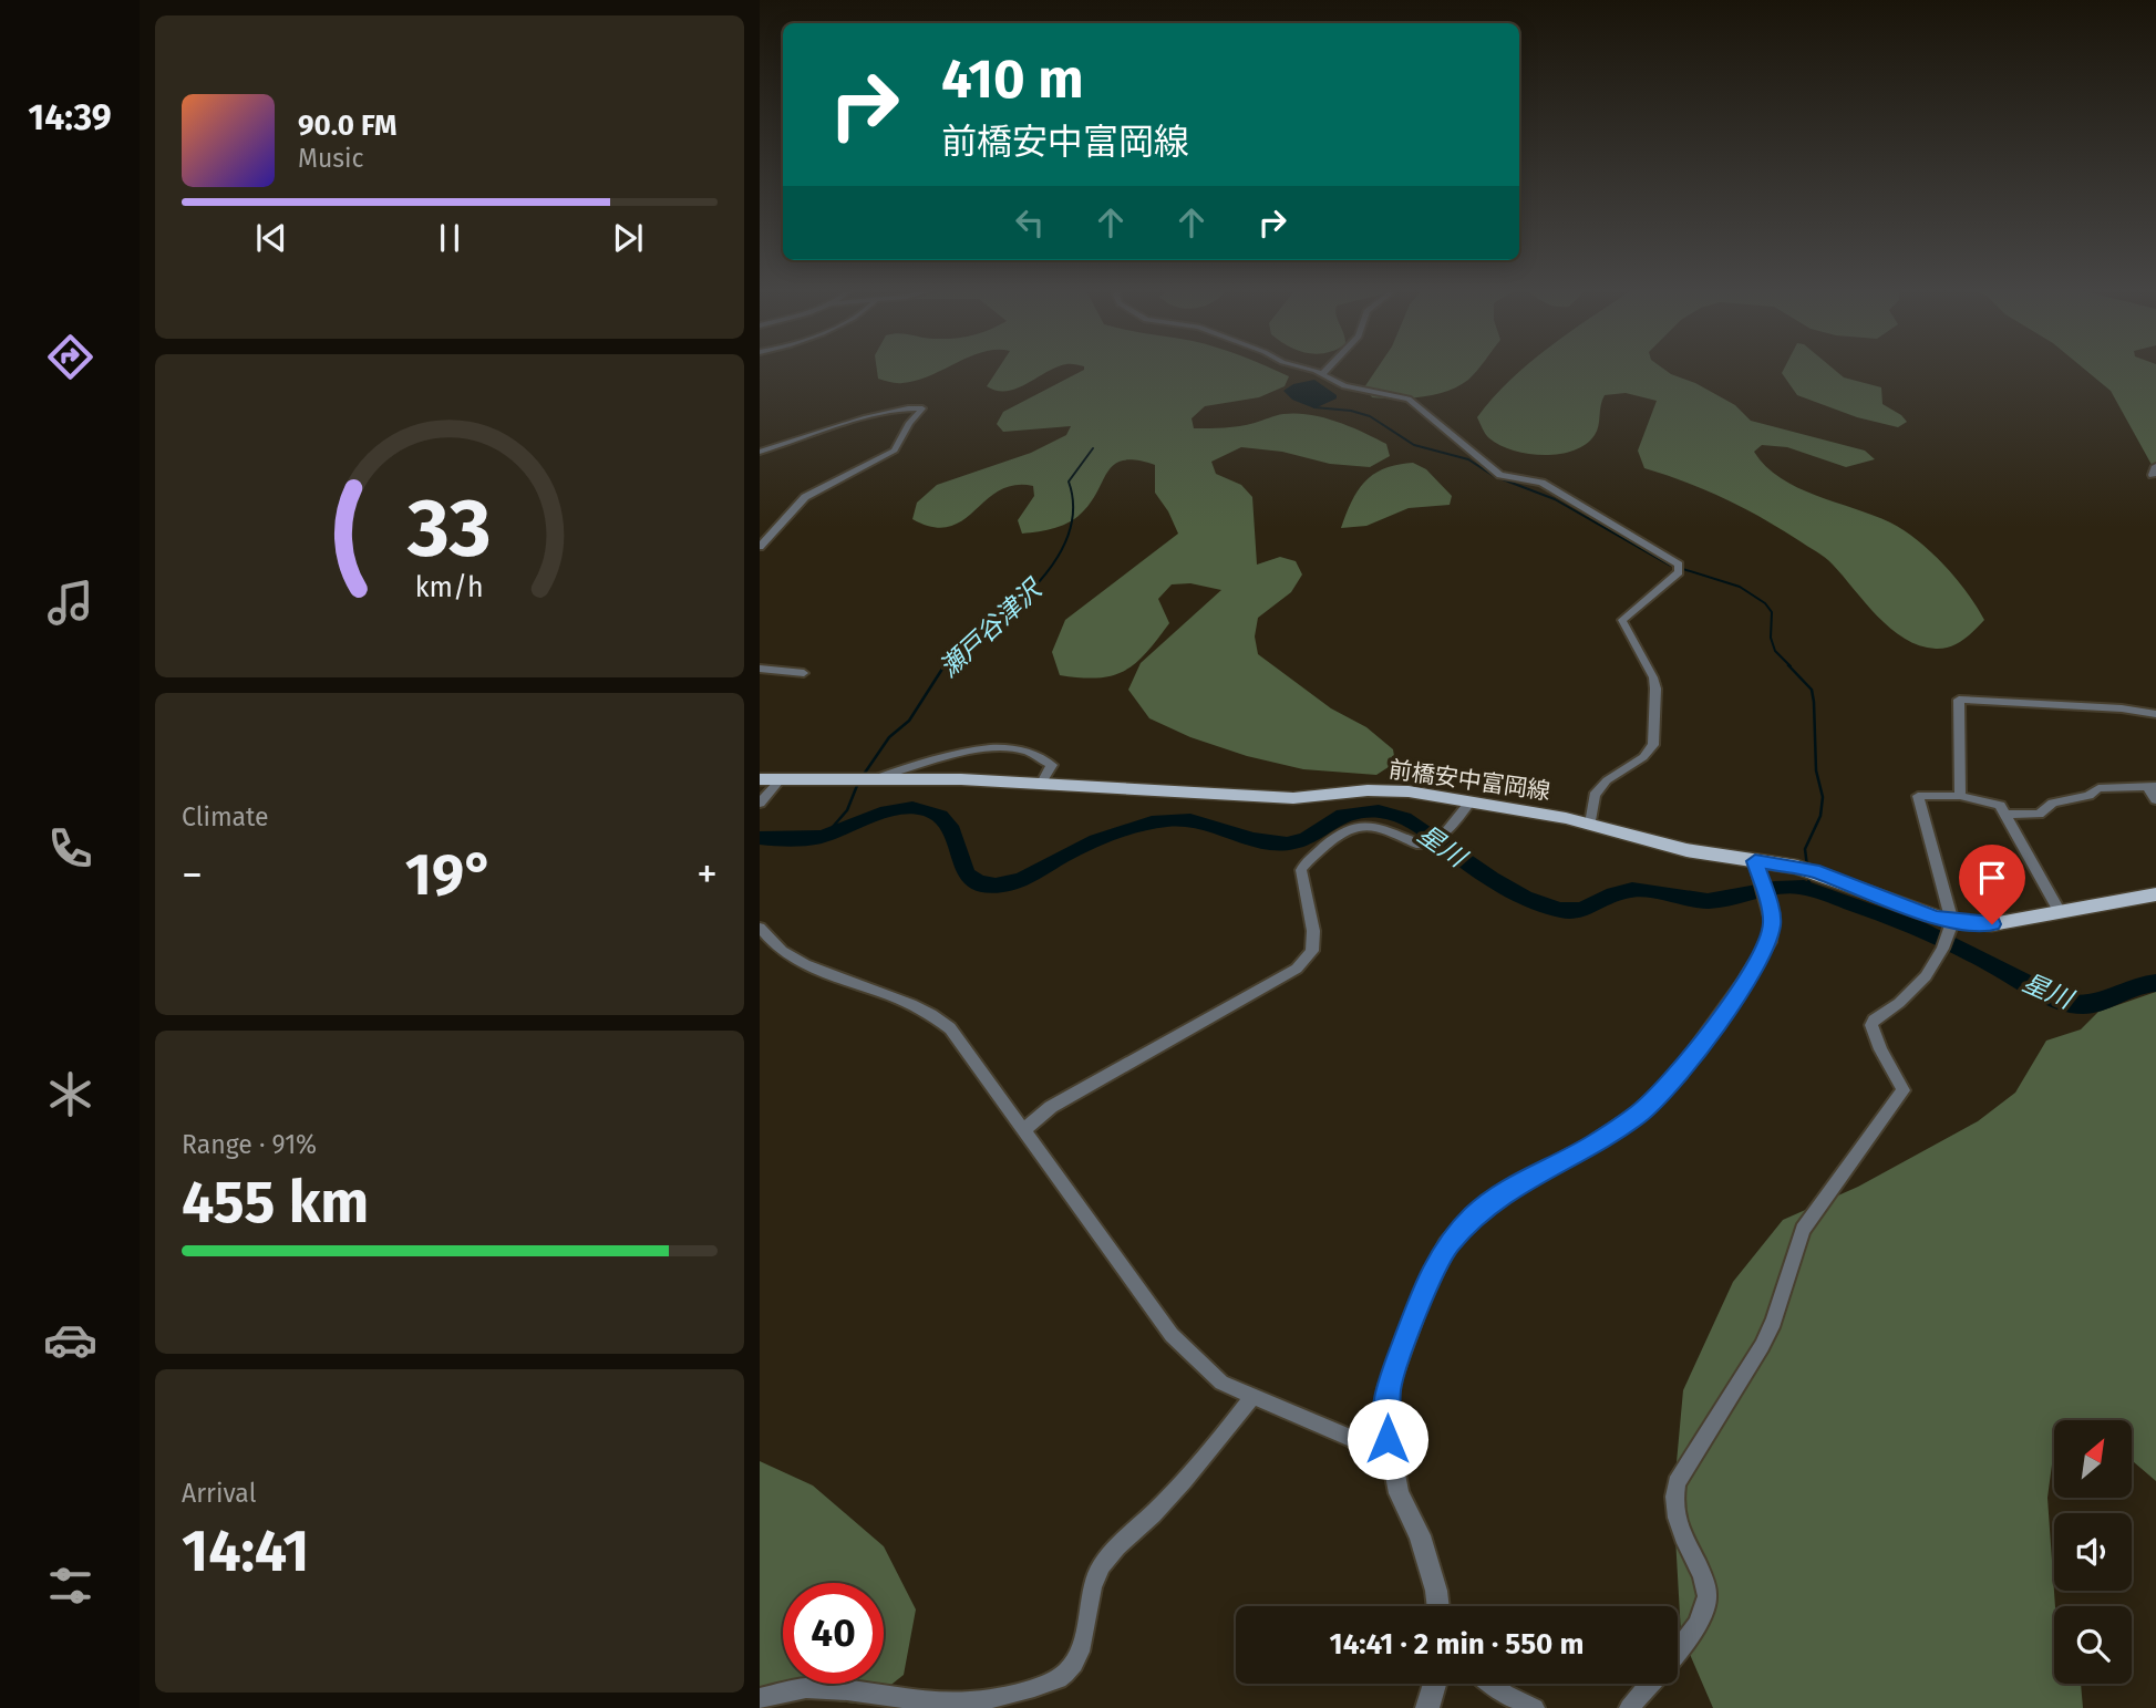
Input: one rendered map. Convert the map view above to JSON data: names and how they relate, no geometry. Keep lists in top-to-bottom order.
{
  "streets": {
    "main road": ["前橋安中富岡線"]
  },
  "water": ["瀬戸谷津沢", "星川"],
  "north": "top right",
  "page": {
    "tabs": "14:39",
    "turn": ["410 m", "前橋安中富岡線"],
    "song": ["90.0 FM", "Music"],
    "tile": [
      "Climate",
      ["Range · 91%", "455 km"],
      ["Arrival", "14:41"]
    ],
    "heat": ["−", "19°", "+"],
    "limit": "40",
    "trip": "14:41 · 2 min · 550 m",
    "gauge": ["33", "km/h"]
  }
}
